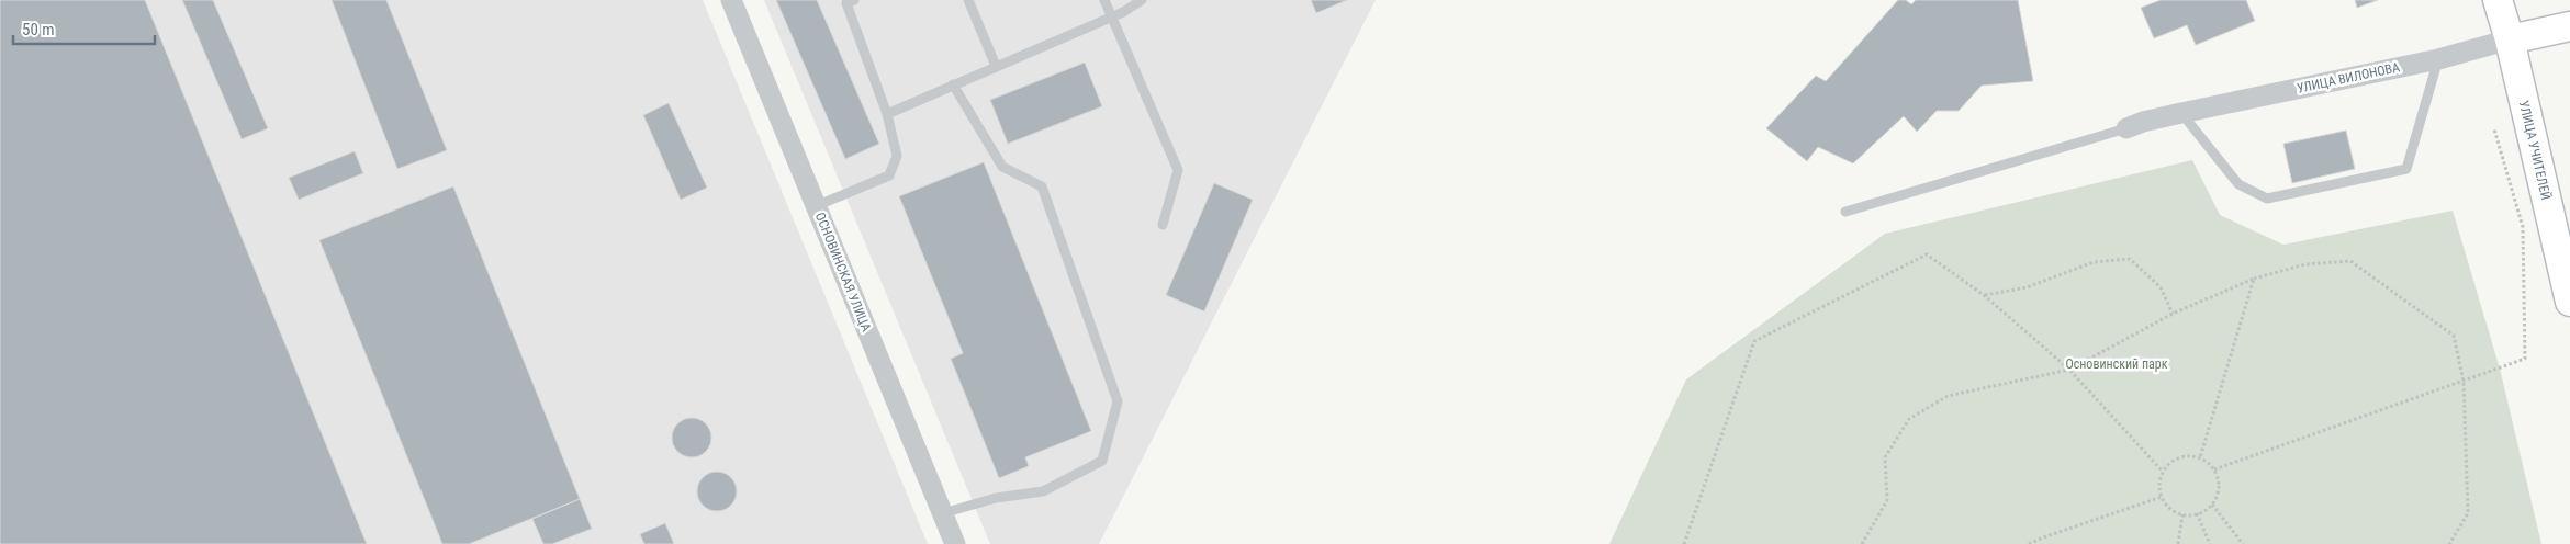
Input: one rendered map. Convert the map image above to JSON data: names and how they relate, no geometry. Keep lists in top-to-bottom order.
{
  "streets": {
    "main road": ["УЛИЦА ВИЛОНОВА", "УЛИЦА УЧИТЕЛЕЙ"],
    "street": ["ОСНОВИНСКАЯ УЛИЦА"]
  },
  "crossings": [
    ["УЛИЦА ВИЛОНОВА", "УЛИЦА УЧИТЕЛЕЙ"]
  ],
  "parks": ["Основинский парк"],
  "scale_bar": "50 m"
}
